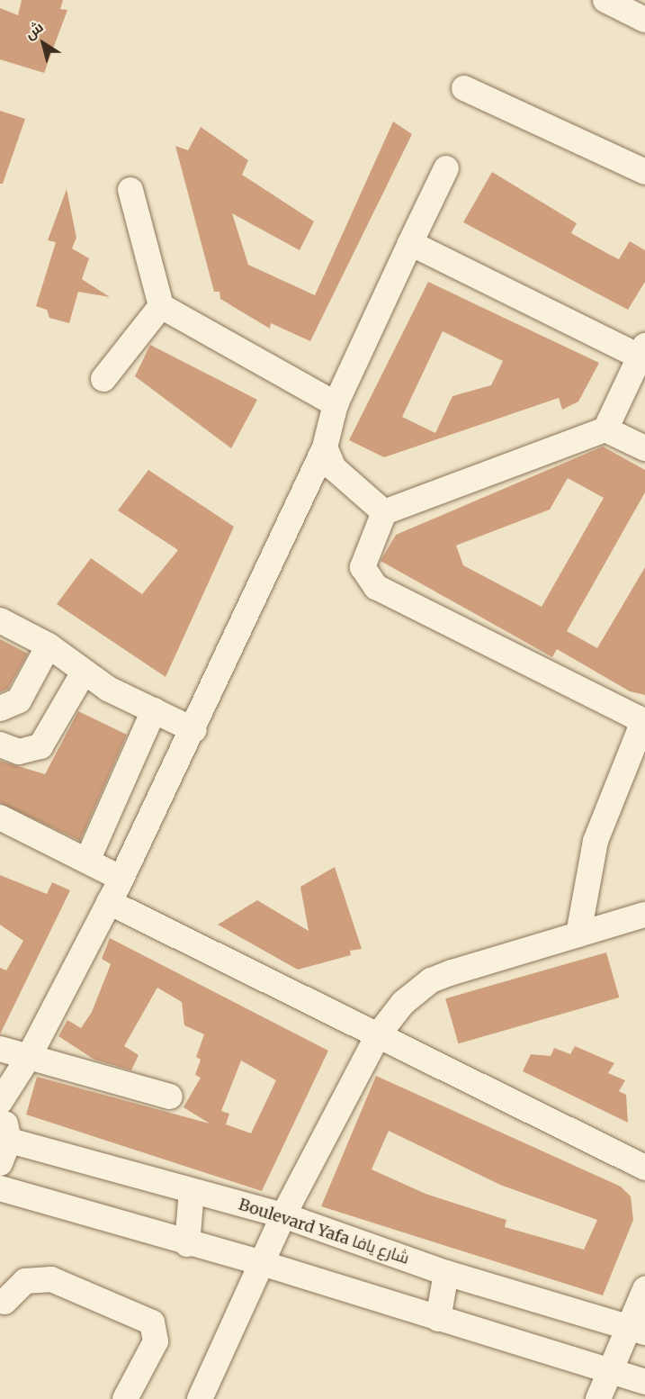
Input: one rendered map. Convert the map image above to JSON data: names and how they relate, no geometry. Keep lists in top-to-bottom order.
{
  "streets": {
    "street": ["Boulevard Yafa شارع يافا"]
  },
  "north": "top left"
}
